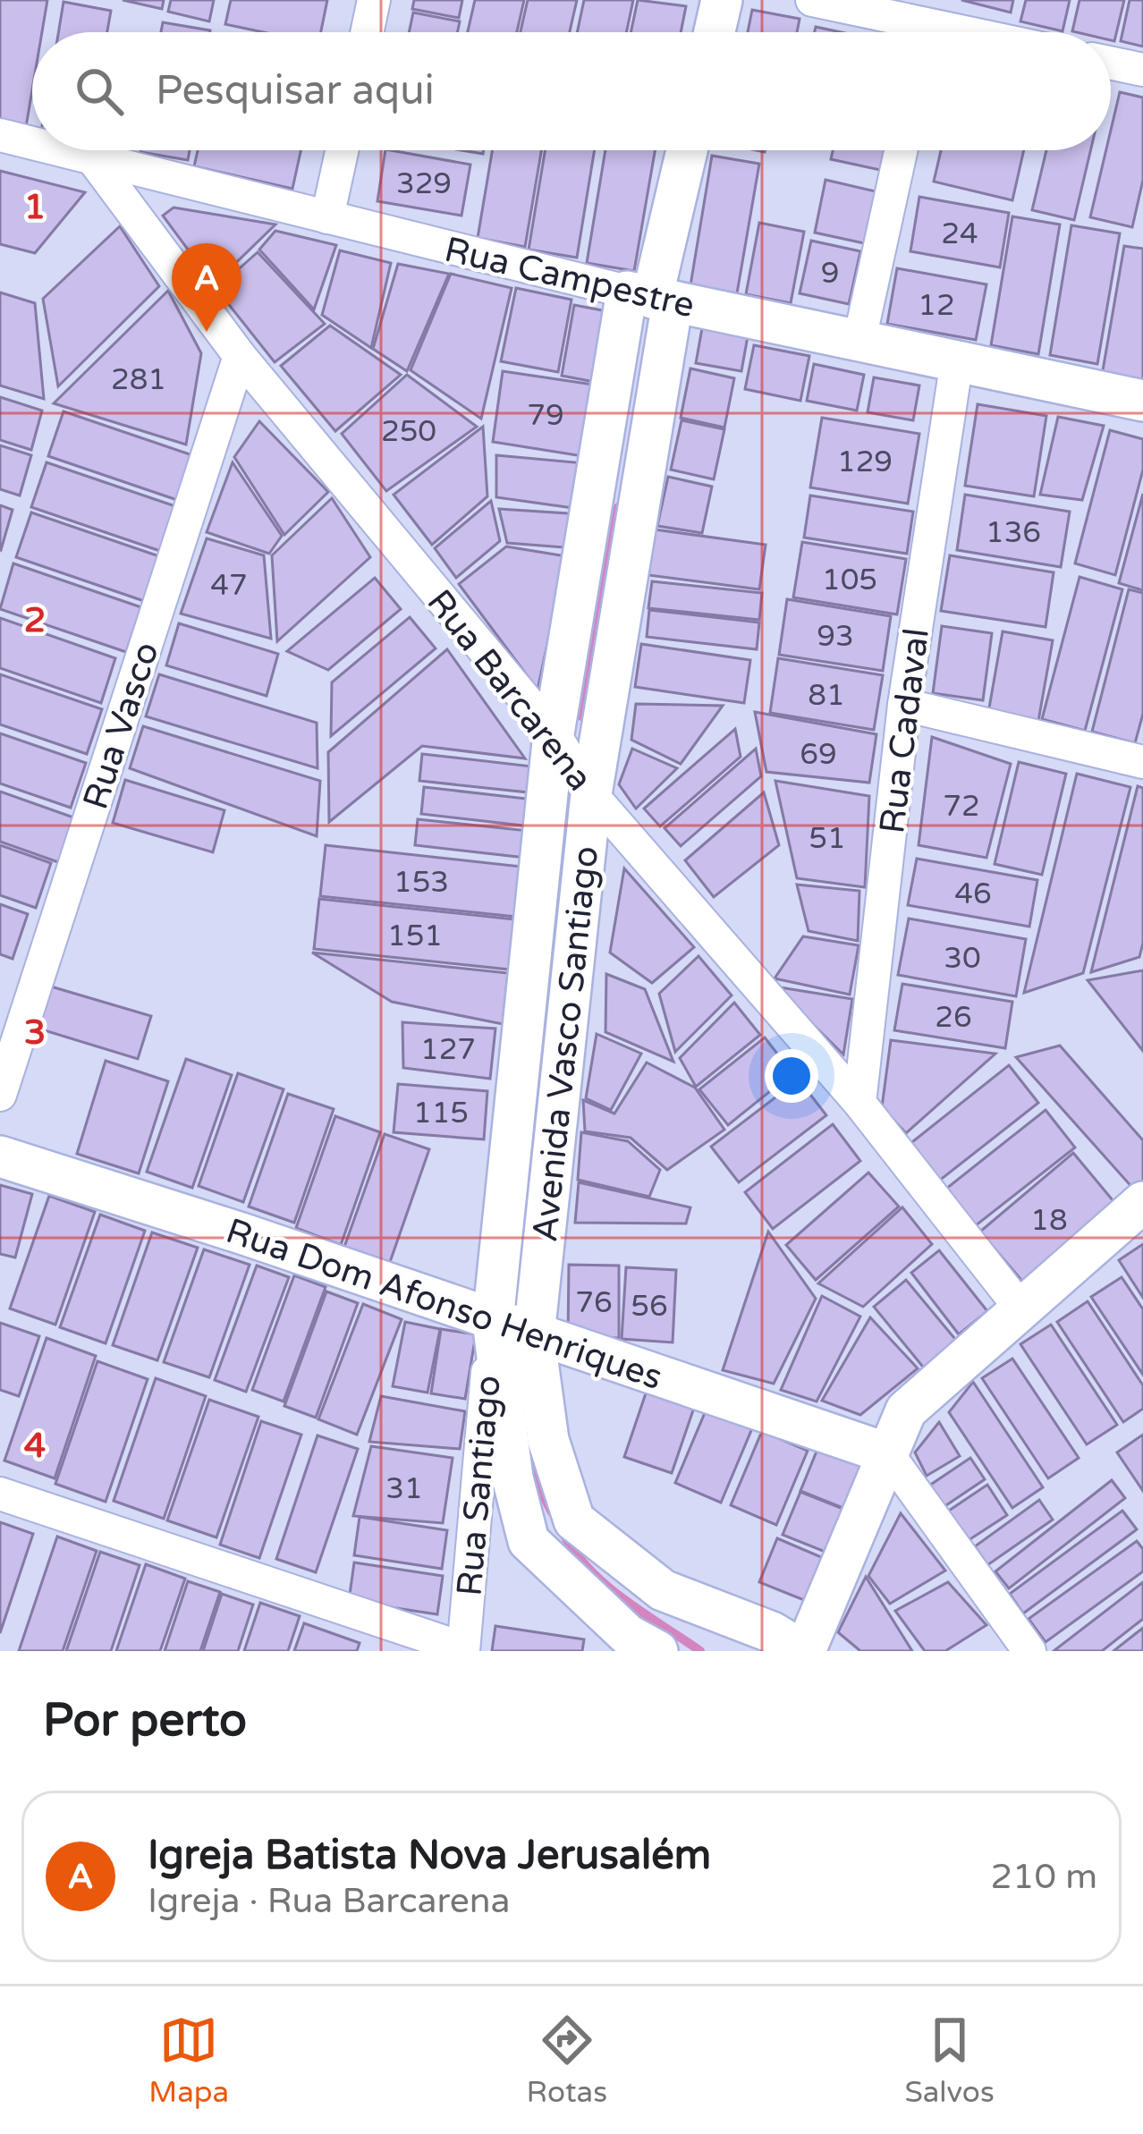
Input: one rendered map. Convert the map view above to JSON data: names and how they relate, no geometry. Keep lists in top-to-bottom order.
{
  "streets": {
    "street": [
      "Rua Campestre",
      "Rua Barcarena",
      "Rua Vasco",
      "Rua Cadaval",
      "Avenida Vasco Santiago",
      "Rua Dom Afonso Henriques",
      "Rua Santiago"
    ]
  },
  "crossings": [
    ["Rua Campestre", "Rua Barcarena"],
    ["Rua Campestre", "Rua Cadaval"],
    ["Rua Campestre", "Avenida Vasco Santiago"],
    ["Rua Barcarena", "Rua Vasco"],
    ["Rua Barcarena", "Rua Cadaval"],
    ["Rua Barcarena", "Avenida Vasco Santiago"],
    ["Avenida Vasco Santiago", "Rua Dom Afonso Henriques"],
    ["Avenida Vasco Santiago", "Rua Santiago"],
    ["Rua Dom Afonso Henriques", "Rua Santiago"]
  ],
  "house_numbers": [
    "329",
    "24",
    "9",
    "12",
    "281",
    "79",
    "250",
    "129",
    "136",
    "105",
    "47",
    "93",
    "81",
    "69",
    "72",
    "51",
    "153",
    "46",
    "151",
    "30",
    "26",
    "127",
    "115",
    "18",
    "76",
    "56",
    "31"
  ],
  "page": {
    "search": "Pesquisar aqui",
    "pins": "A",
    "heading": "Por perto",
    "list": [
      {
        "mark": "A",
        "name": "Igreja Batista Nova Jerusalém",
        "note": "Igreja · Rua Barcarena",
        "value": "210 m"
      }
    ],
    "nav": ["Mapa", "Rotas", "Salvos"]
  },
  "grid": {
    "rows": [
      "1",
      "2",
      "3",
      "4"
    ]
  }
}
